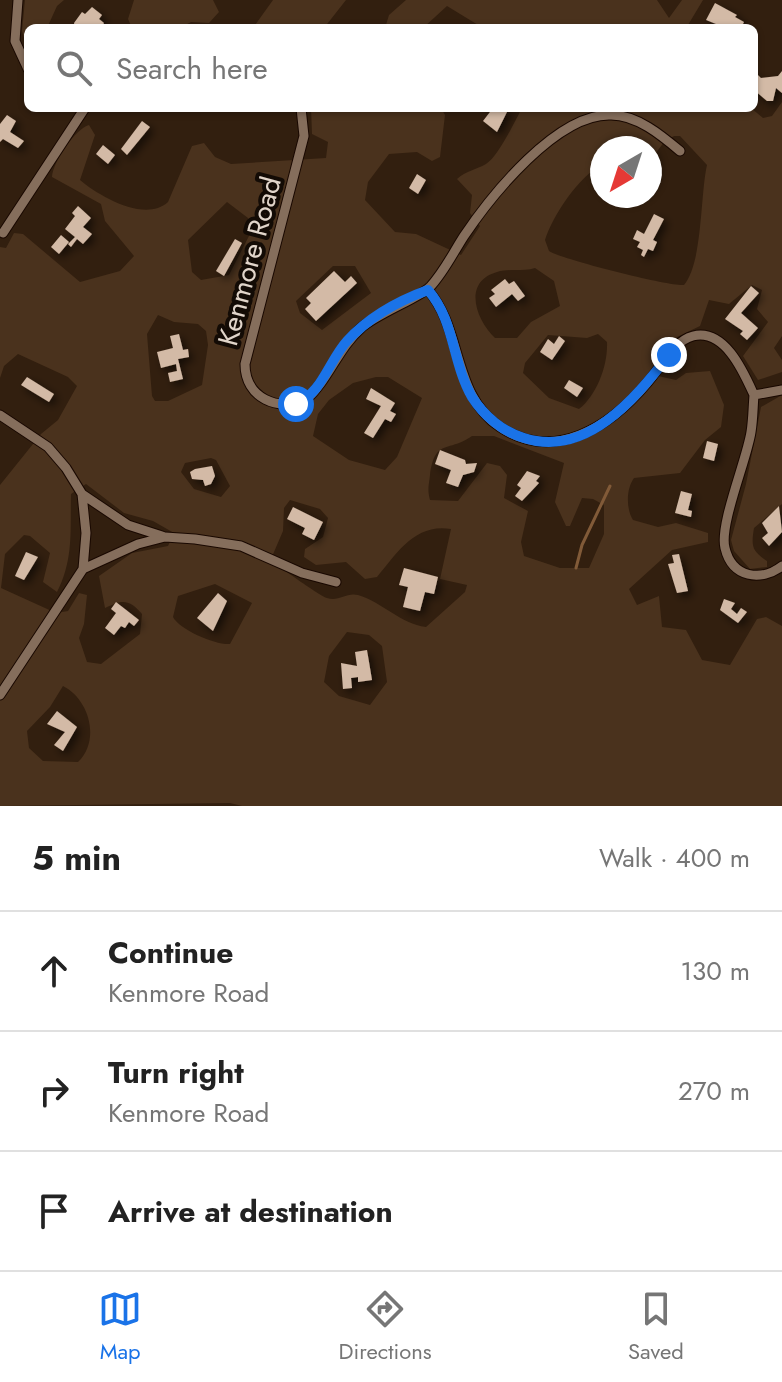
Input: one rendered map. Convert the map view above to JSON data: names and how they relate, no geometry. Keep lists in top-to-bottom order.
{
  "streets": {
    "street": ["Kenmore Road"]
  },
  "north": "bottom left",
  "page": {
    "search": "Search here",
    "heading": ["5 min", "Walk · 400 m"],
    "list": [
      ["Continue", "Kenmore Road", "130 m"],
      ["Turn right", "Kenmore Road", "270 m"],
      "Arrive at destination"
    ],
    "nav": ["Map", "Directions", "Saved"]
  }
}
